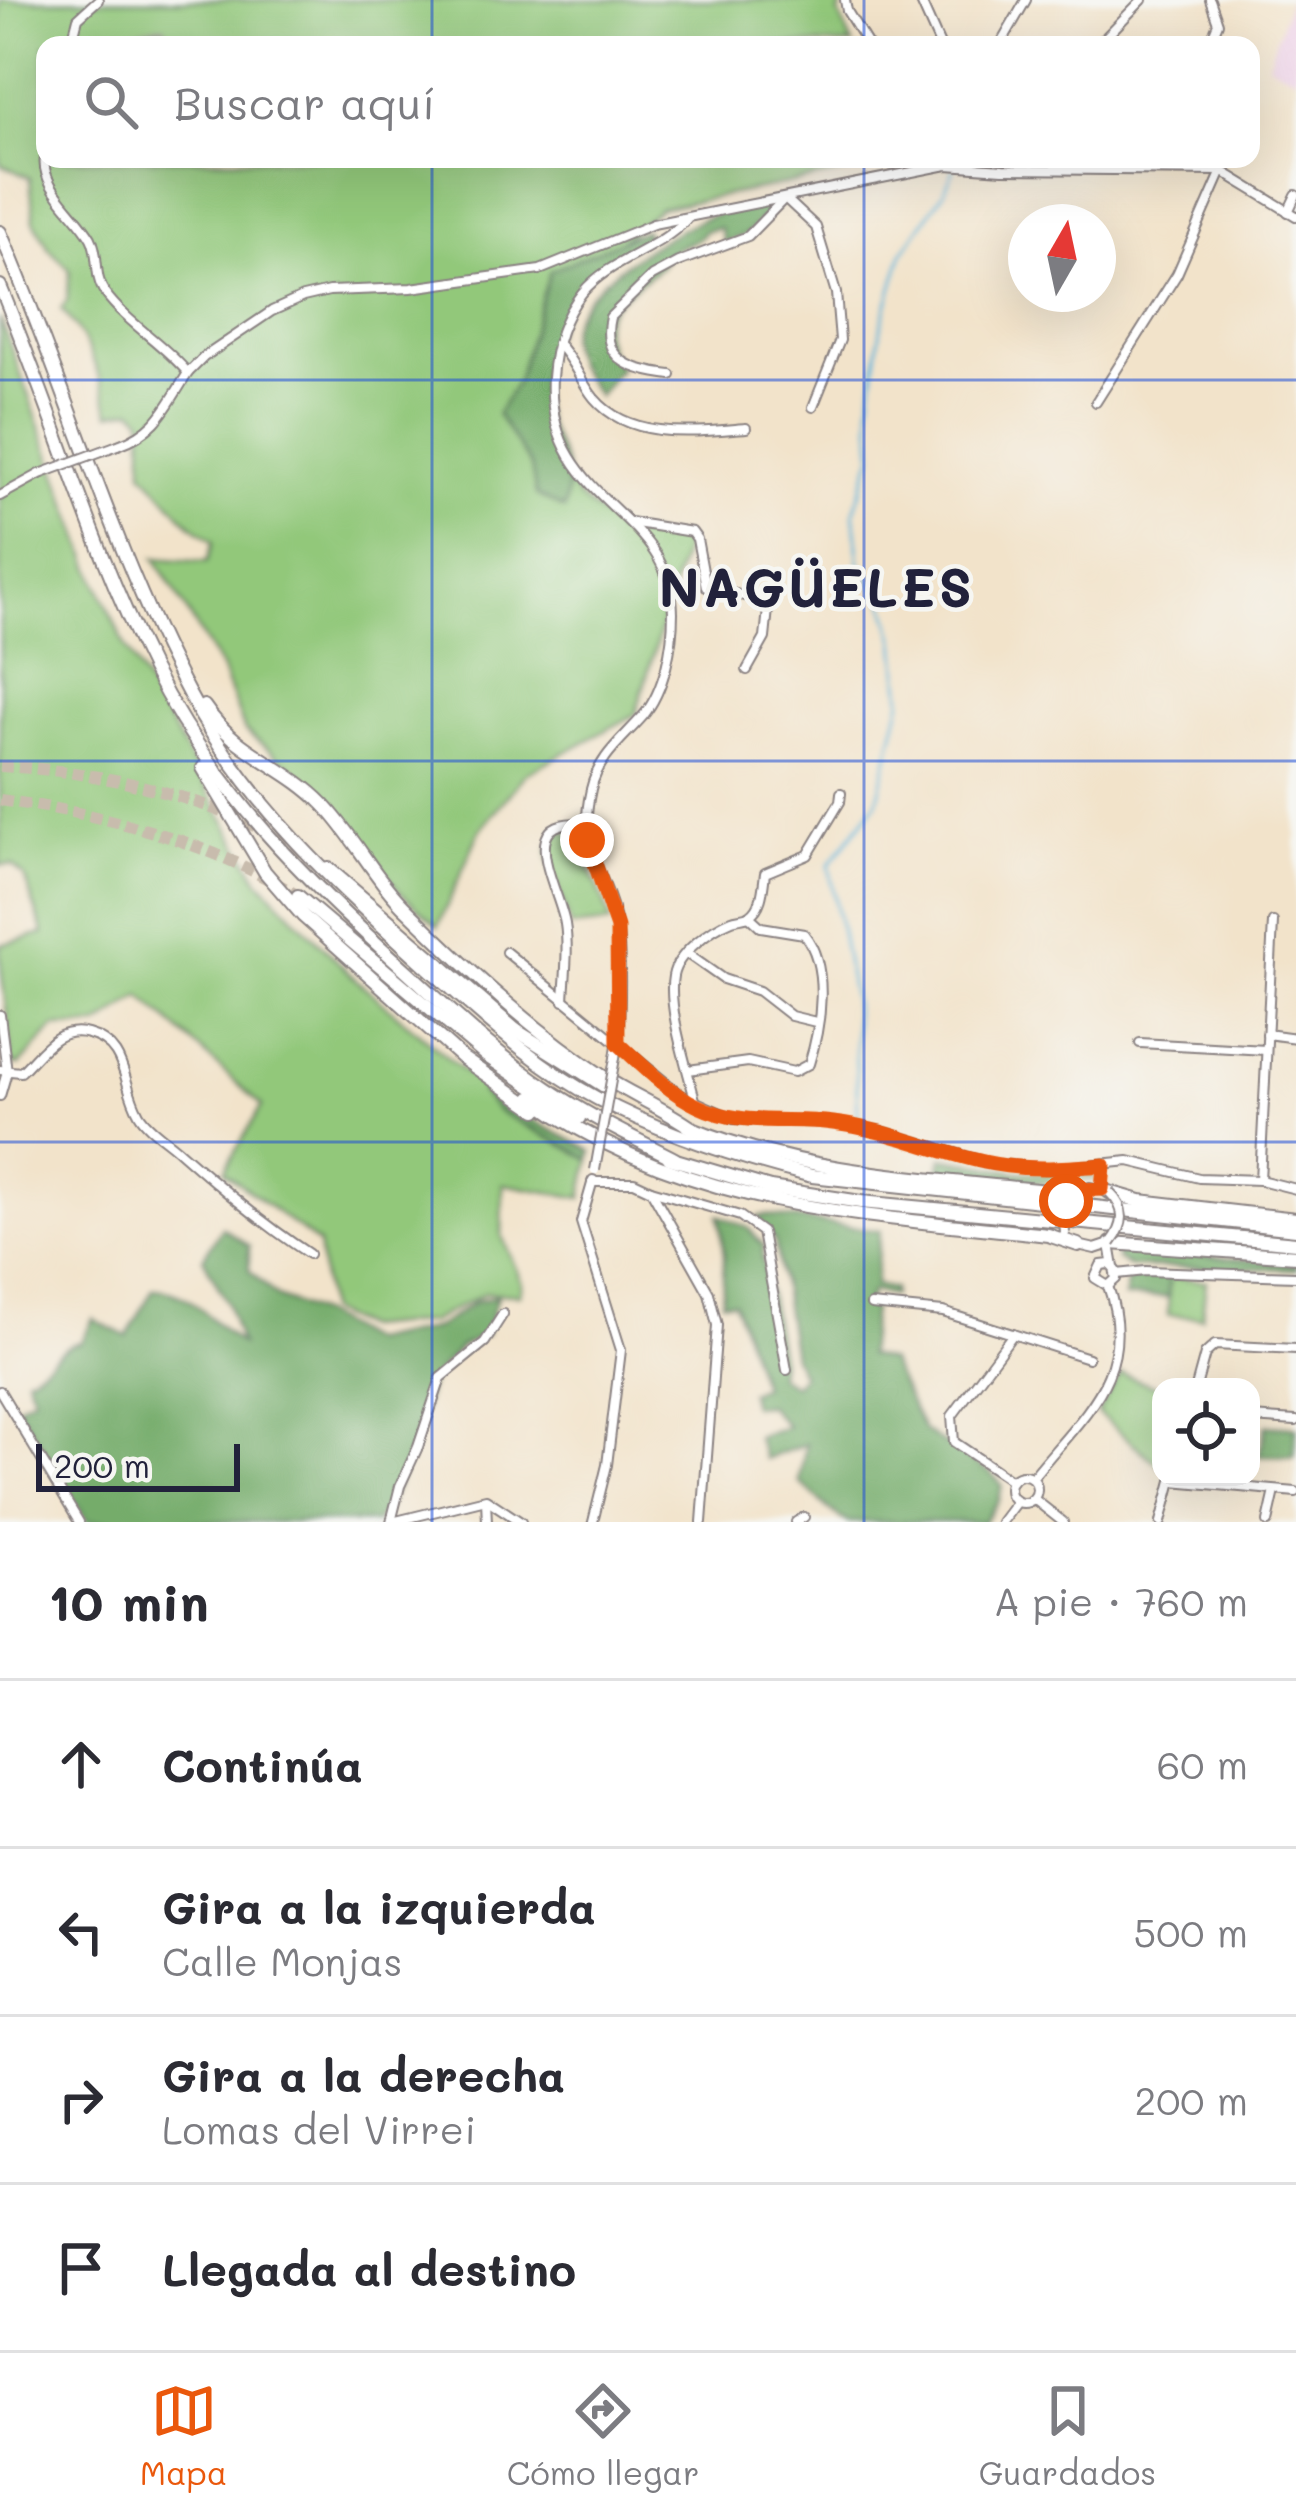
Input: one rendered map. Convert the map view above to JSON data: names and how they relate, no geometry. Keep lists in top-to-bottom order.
{
  "districts": ["NAGÜELES"],
  "scale_bar": "200 m",
  "north": "top",
  "page": {
    "search": "Buscar aquí",
    "scale": "200 m",
    "heading": ["10 min", "A pie · 760 m"],
    "list": [
      ["Continúa", "60 m"],
      ["Gira a la izquierda", "Calle Monjas", "500 m"],
      ["Gira a la derecha", "Lomas del Virrei", "200 m"],
      "Llegada al destino"
    ],
    "nav": ["Mapa", "Cómo llegar", "Guardados"]
  }
}
